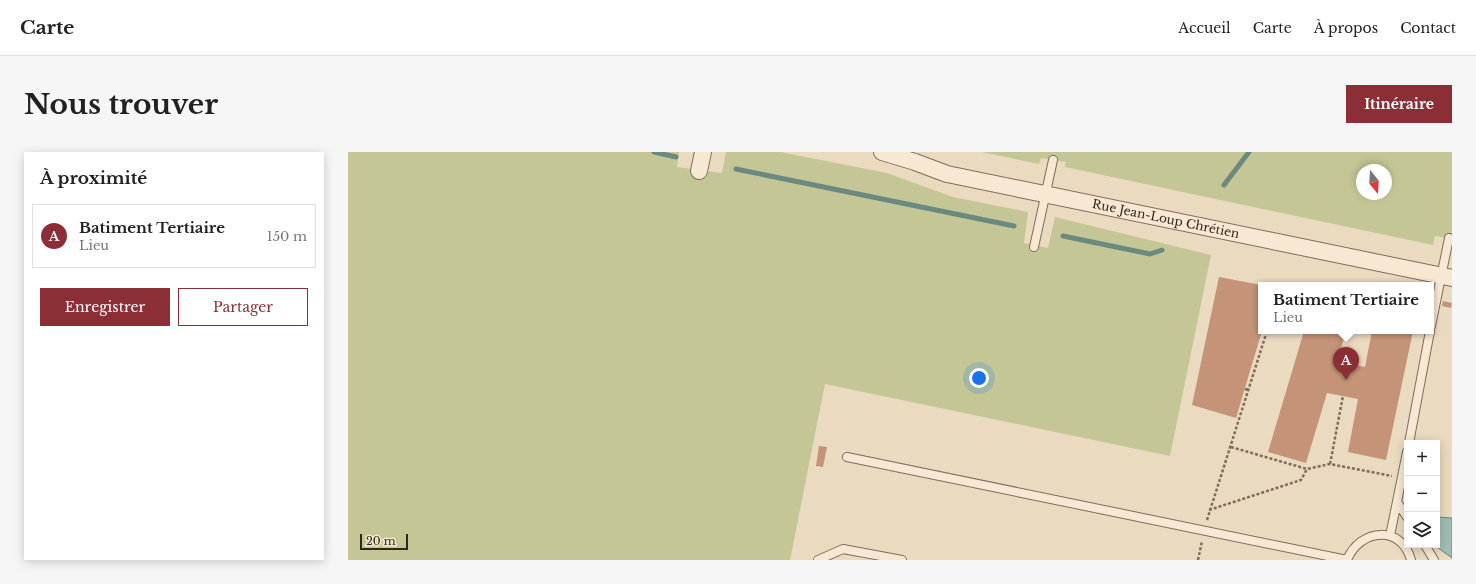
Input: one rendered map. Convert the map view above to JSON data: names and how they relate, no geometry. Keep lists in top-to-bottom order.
{
  "streets": {
    "street": ["Rue Jean-Loup Chrétien"]
  },
  "scale_bar": "20 m",
  "north": "bottom",
  "page": {
    "header": "Carte",
    "nav": [
      "Accueil",
      "Carte",
      "À propos",
      "Contact"
    ],
    "buttons": [
      "Itinéraire",
      ["Enregistrer", "Partager"]
    ],
    "title": "Nous trouver",
    "heading": "À proximité",
    "list": [
      {
        "mark": "A",
        "name": "Batiment Tertiaire",
        "note": "Lieu",
        "value": "150 m"
      }
    ],
    "popup": ["Batiment Tertiaire", "Lieu"],
    "pins": "A",
    "map_buttons": ["+", "−"],
    "scale": "20 m"
  }
}
